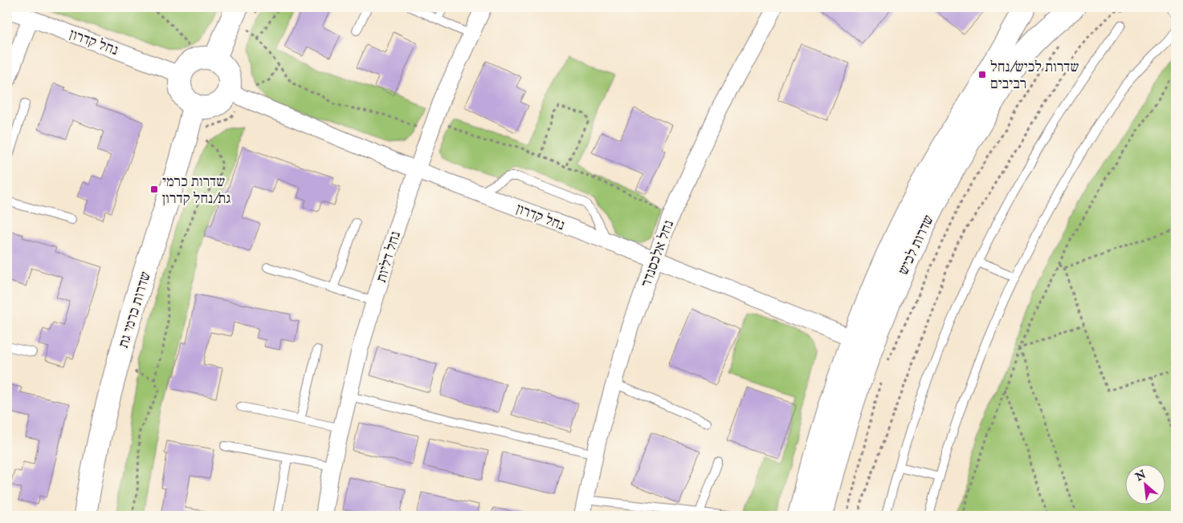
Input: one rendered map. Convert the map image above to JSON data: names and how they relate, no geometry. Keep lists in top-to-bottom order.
{
  "streets": {
    "street": [
      "נחל קדרון",
      "שדרות לכיש",
      "נחל אלכסנדר",
      "נחל דליות",
      "שדרות כרמי גת"
    ]
  },
  "crossings": [
    ["נחל קדרון", "שדרות לכיש"],
    ["נחל קדרון", "נחל אלכסנדר"],
    ["נחל קדרון", "נחל דליות"]
  ],
  "places": {
    "transit": ["שדרות לכיש/נחל רביבים", "שדרות כרמי גת/נחל קדרון"]
  },
  "north": "top left"
}
